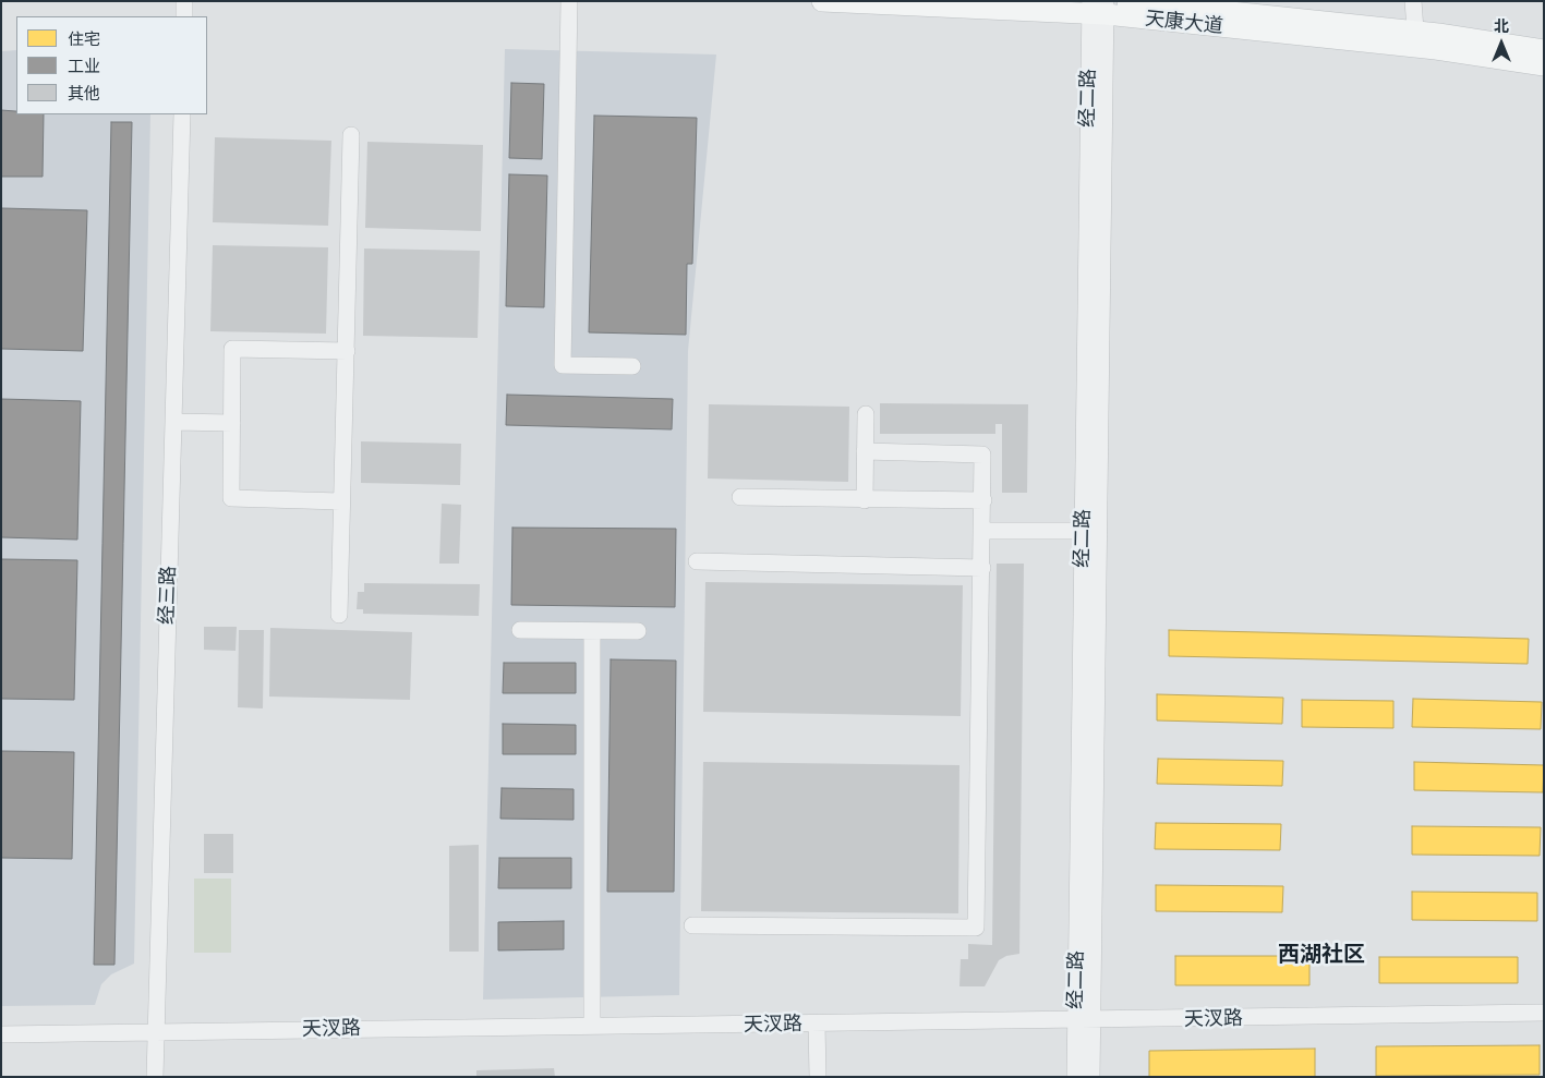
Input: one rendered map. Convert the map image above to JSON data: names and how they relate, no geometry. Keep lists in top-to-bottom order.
{
  "streets": {
    "main road": ["天康大道"],
    "street": ["经二路", "经三路", "天汊路"]
  },
  "crossings": [
    ["天康大道", "经二路"],
    ["经二路", "天汊路"],
    ["经三路", "天汊路"]
  ],
  "districts": ["西湖社区"],
  "legend": ["住宅", "工业", "其他"],
  "north": "top"
}
